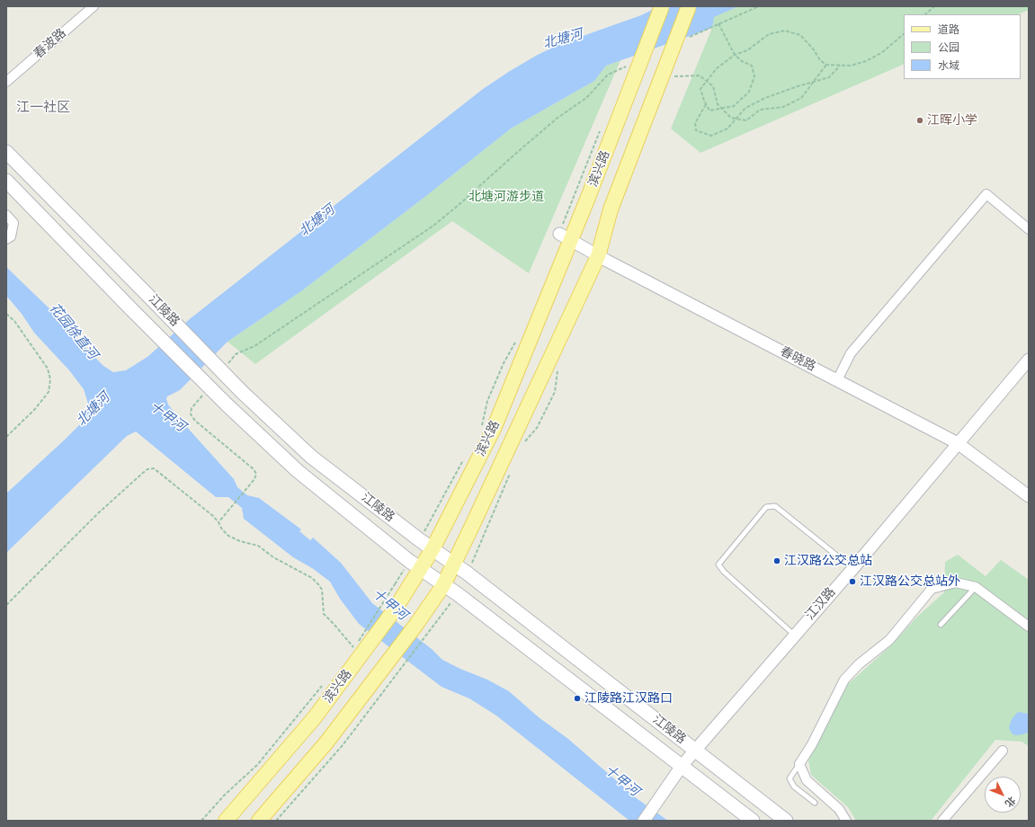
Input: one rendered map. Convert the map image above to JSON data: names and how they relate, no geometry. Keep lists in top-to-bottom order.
{
  "streets": {
    "main road": ["滨兴路", "江陵路"],
    "street": ["春波路", "春晓路", "江汉路"]
  },
  "crossings": [
    ["滨兴路", "江陵路"],
    ["滨兴路", "春晓路"],
    ["江陵路", "江汉路"],
    ["春晓路", "江汉路"]
  ],
  "districts": ["江一社区"],
  "water": ["北塘河", "花园徐直河", "十甲河"],
  "parks": ["北塘河游步道"],
  "places": [
    "江晖小学",
    "江汉路公交总站",
    "江汉路公交总站外",
    "江陵路江汉路口"
  ],
  "legend": ["道路", "公园", "水域"],
  "north": "bottom right"
}
